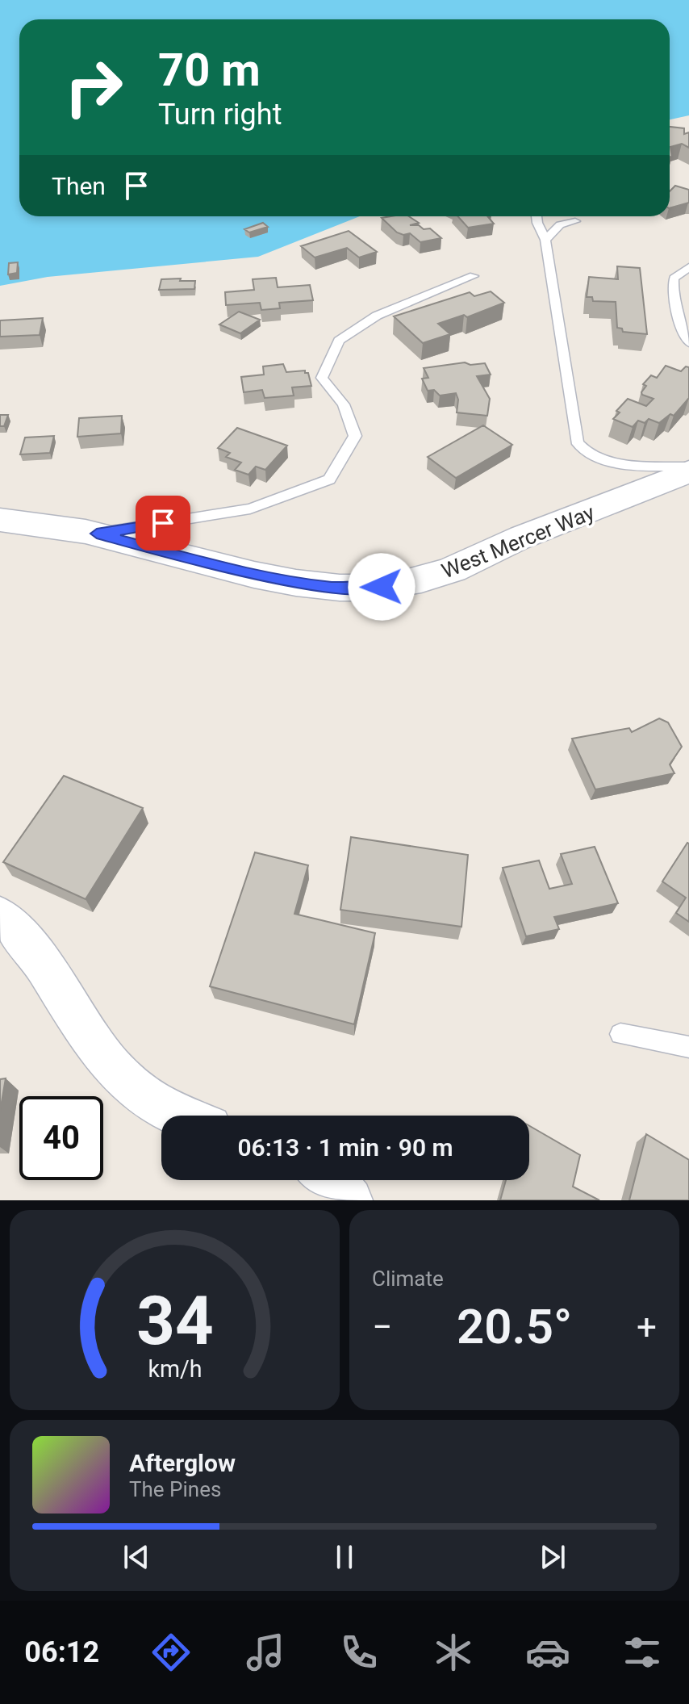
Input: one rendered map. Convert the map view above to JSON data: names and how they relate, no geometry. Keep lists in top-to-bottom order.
{
  "streets": {
    "street": ["West Mercer Way"]
  },
  "page": {
    "turn": ["70 m", "Turn right"],
    "then": "Then",
    "limit": "40",
    "trip": "06:13 · 1 min · 90 m",
    "tile": "Climate",
    "heat": ["−", "20.5°", "+"],
    "song": ["Afterglow", "The Pines"],
    "tabs": "06:12",
    "gauge": ["34", "km/h"]
  }
}
